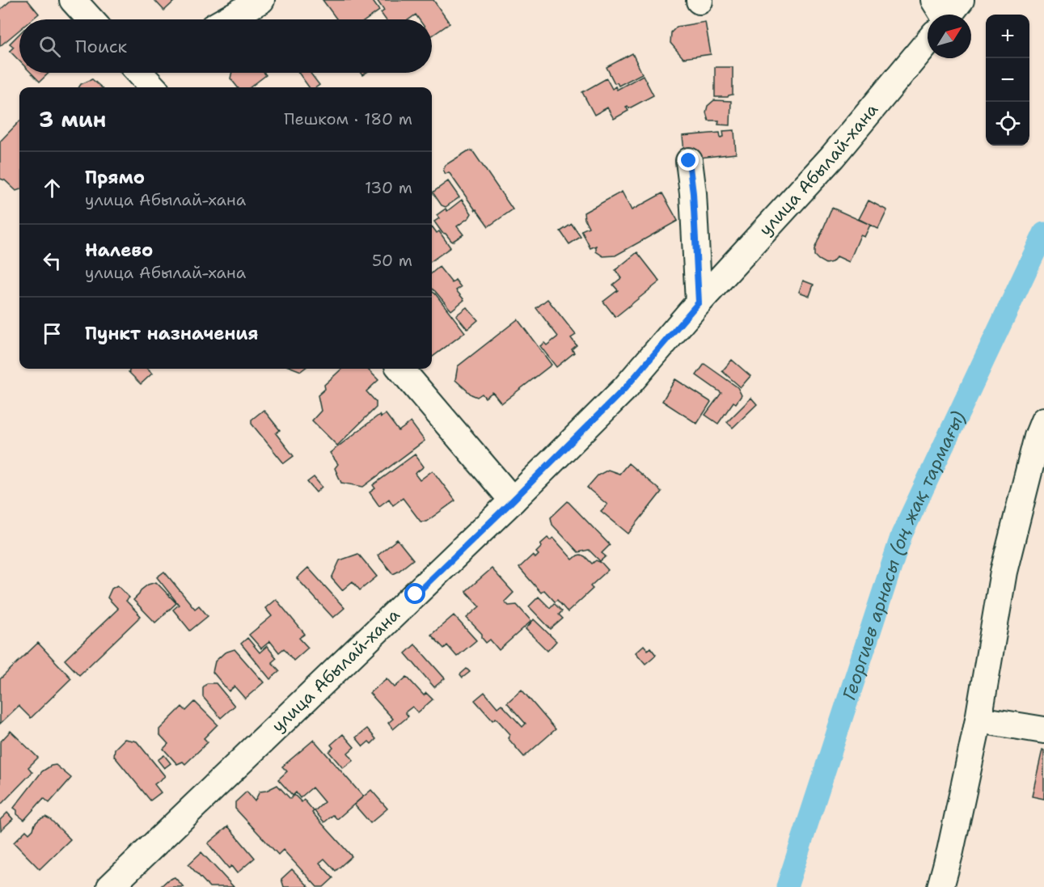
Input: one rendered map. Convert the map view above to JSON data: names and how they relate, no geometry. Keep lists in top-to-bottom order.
{
  "streets": {
    "street": ["улица Абылай-хана"]
  },
  "water": ["Георгиев арнасы (оң жақ тармағы)"],
  "north": "top right",
  "page": {
    "map_buttons": ["+", "−"],
    "search": "Поиск",
    "heading": ["3 мин", "Пешком · 180 m"],
    "list": [
      ["Прямо", "улица Абылай-хана", "130 m"],
      ["Налево", "улица Абылай-хана", "50 m"],
      "Пункт назначения"
    ]
  }
}
